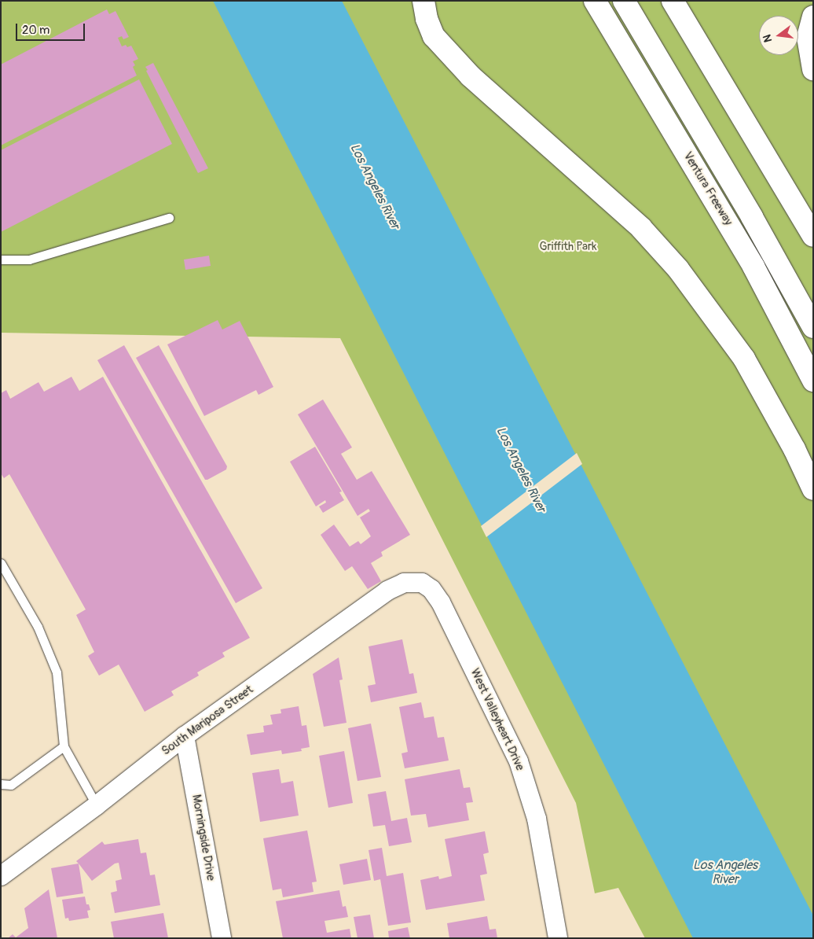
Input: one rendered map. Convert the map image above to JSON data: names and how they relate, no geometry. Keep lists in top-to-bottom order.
{
  "streets": {
    "highway": ["Ventura Freeway"],
    "street": ["West Valleyheart Drive", "South Mariposa Street", "Morningside Drive"]
  },
  "crossings": [
    ["West Valleyheart Drive", "South Mariposa Street"],
    ["South Mariposa Street", "Morningside Drive"]
  ],
  "water": ["Los Angeles River"],
  "parks": ["Griffith Park"],
  "scale_bar": "20 m",
  "north": "left"
}
